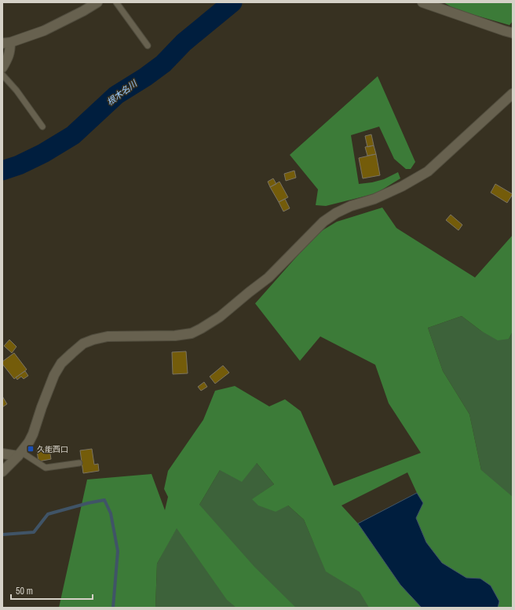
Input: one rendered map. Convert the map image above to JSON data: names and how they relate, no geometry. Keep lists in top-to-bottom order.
{
  "water": ["根木名川"],
  "places": {
    "transit": ["久能西口"]
  },
  "scale_bar": "50 m"
}
